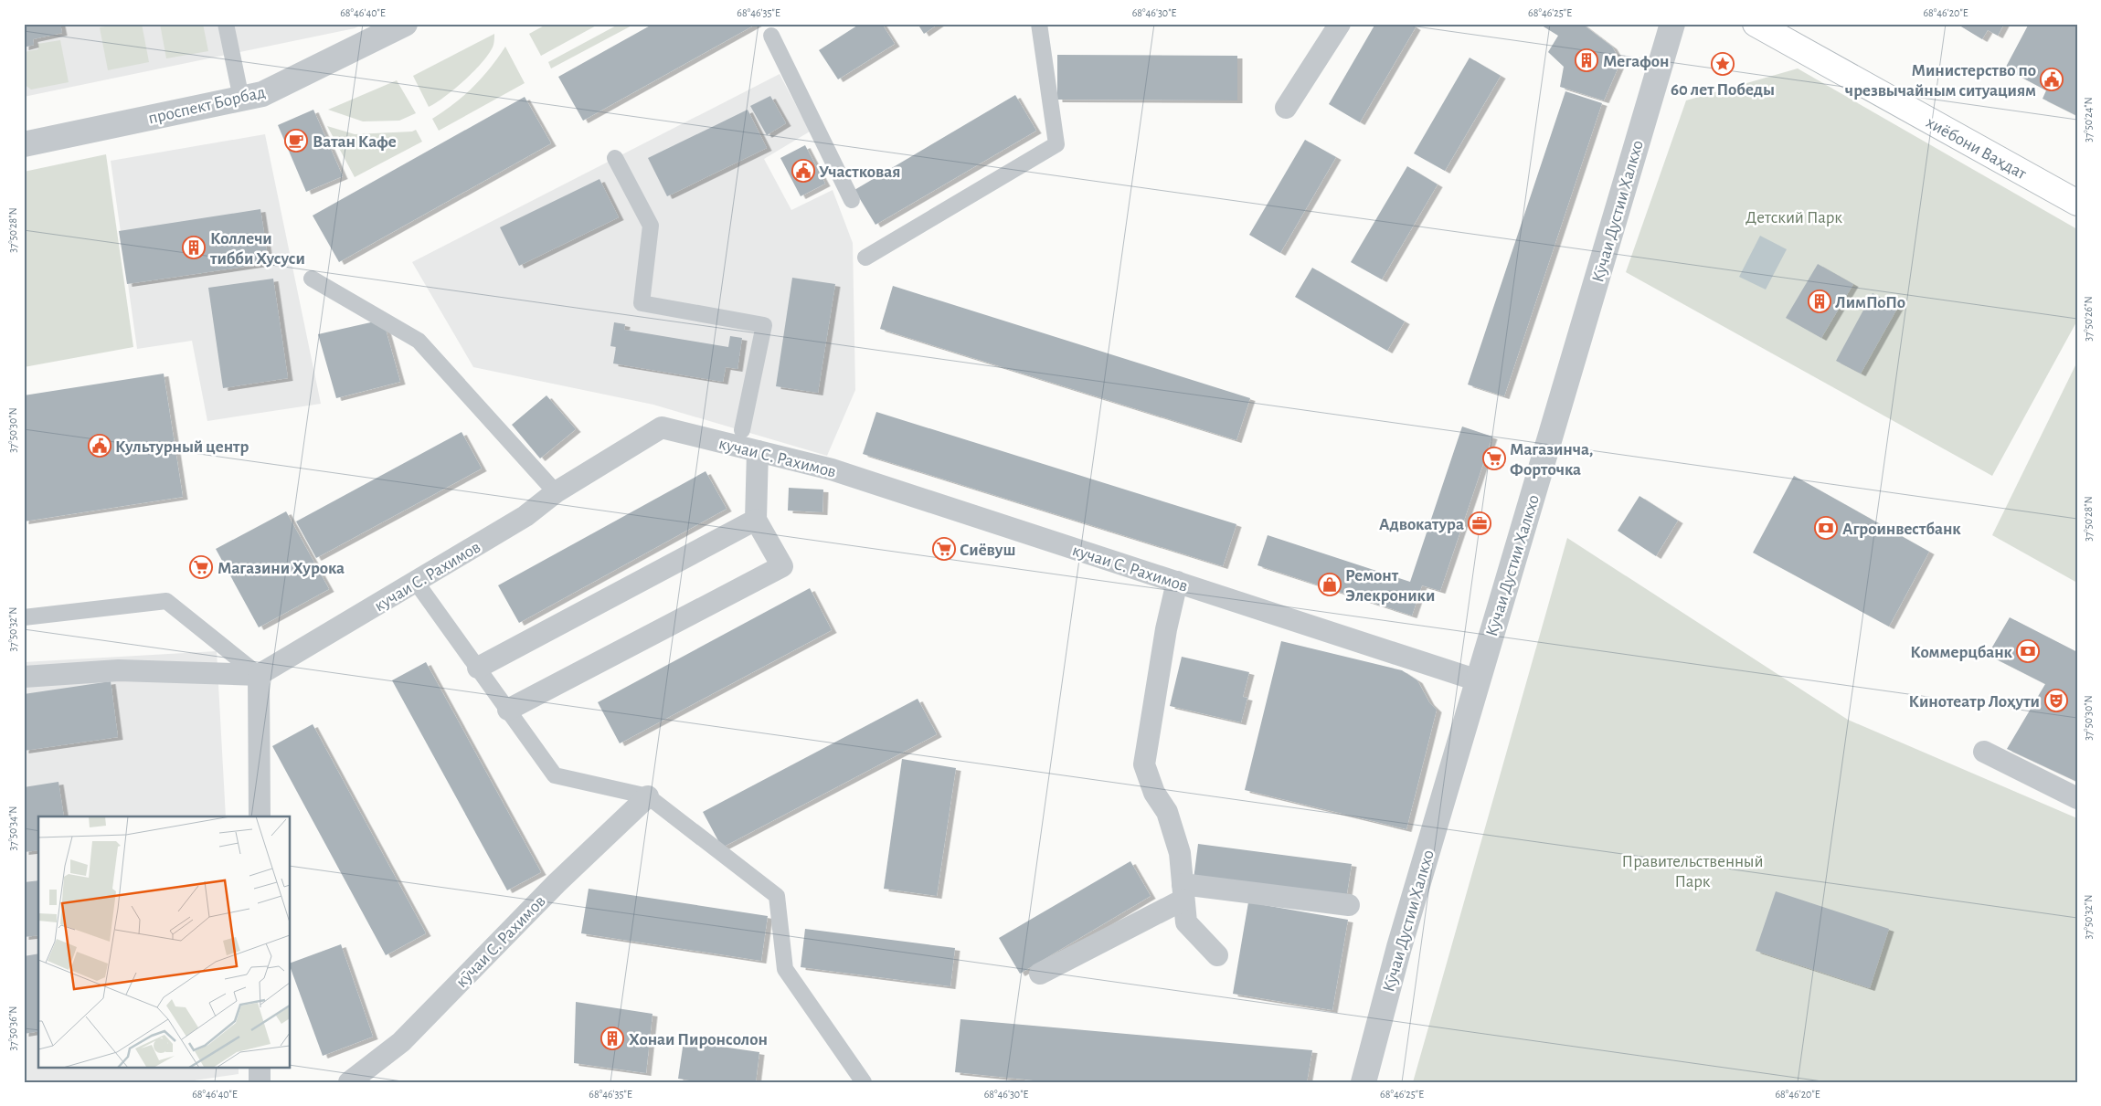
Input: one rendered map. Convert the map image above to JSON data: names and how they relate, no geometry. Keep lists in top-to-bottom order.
{
  "streets": {
    "main road": ["хиёбони Ваҳдат"],
    "street": [
      "проспект Борбад",
      "Кӯчаи Дустии Халкхо",
      "кучаи С. Рахимов",
      "кӯчаи С. Рахимов"
    ]
  },
  "crossings": [
    ["Кӯчаи Дустии Халкхо", "кучаи С. Рахимов"]
  ],
  "parks": ["Детский Парк", "Правительственный Парк"],
  "places": {
    "building": [
      "Мегафон",
      "Коллечи тибби Хусуси",
      "ЛимПоПо",
      "Хонаи Пиронсолон"
    ],
    "place": ["60 лет Победы"],
    "public building": ["Министерство по чрезвычайным ситуациям", "Участковая", "Культурный центр"],
    "cafe": ["Ватан Кафе"],
    "supermarket": ["Магазинча, Форточка", "Сиёвуш", "Магазини Хурока"],
    "office": ["Адвокатура"],
    "bank": ["Агроинвестбанк", "Коммерцбанк"],
    "shop": ["Ремонт Элекроники"],
    "theatre": ["Кинотеатр Лоҳути"]
  },
  "coordinates": [
    "68°46'40\"E",
    "68°46'35\"E",
    "68°46'30\"E",
    "68°46'25\"E",
    "68°46'20\"E",
    "37°50'24\"N",
    "37°50'28\"N",
    "37°50'26\"N",
    "37°50'30\"N",
    "37°50'32\"N",
    "37°50'34\"N",
    "37°50'36\"N"
  ]
}
